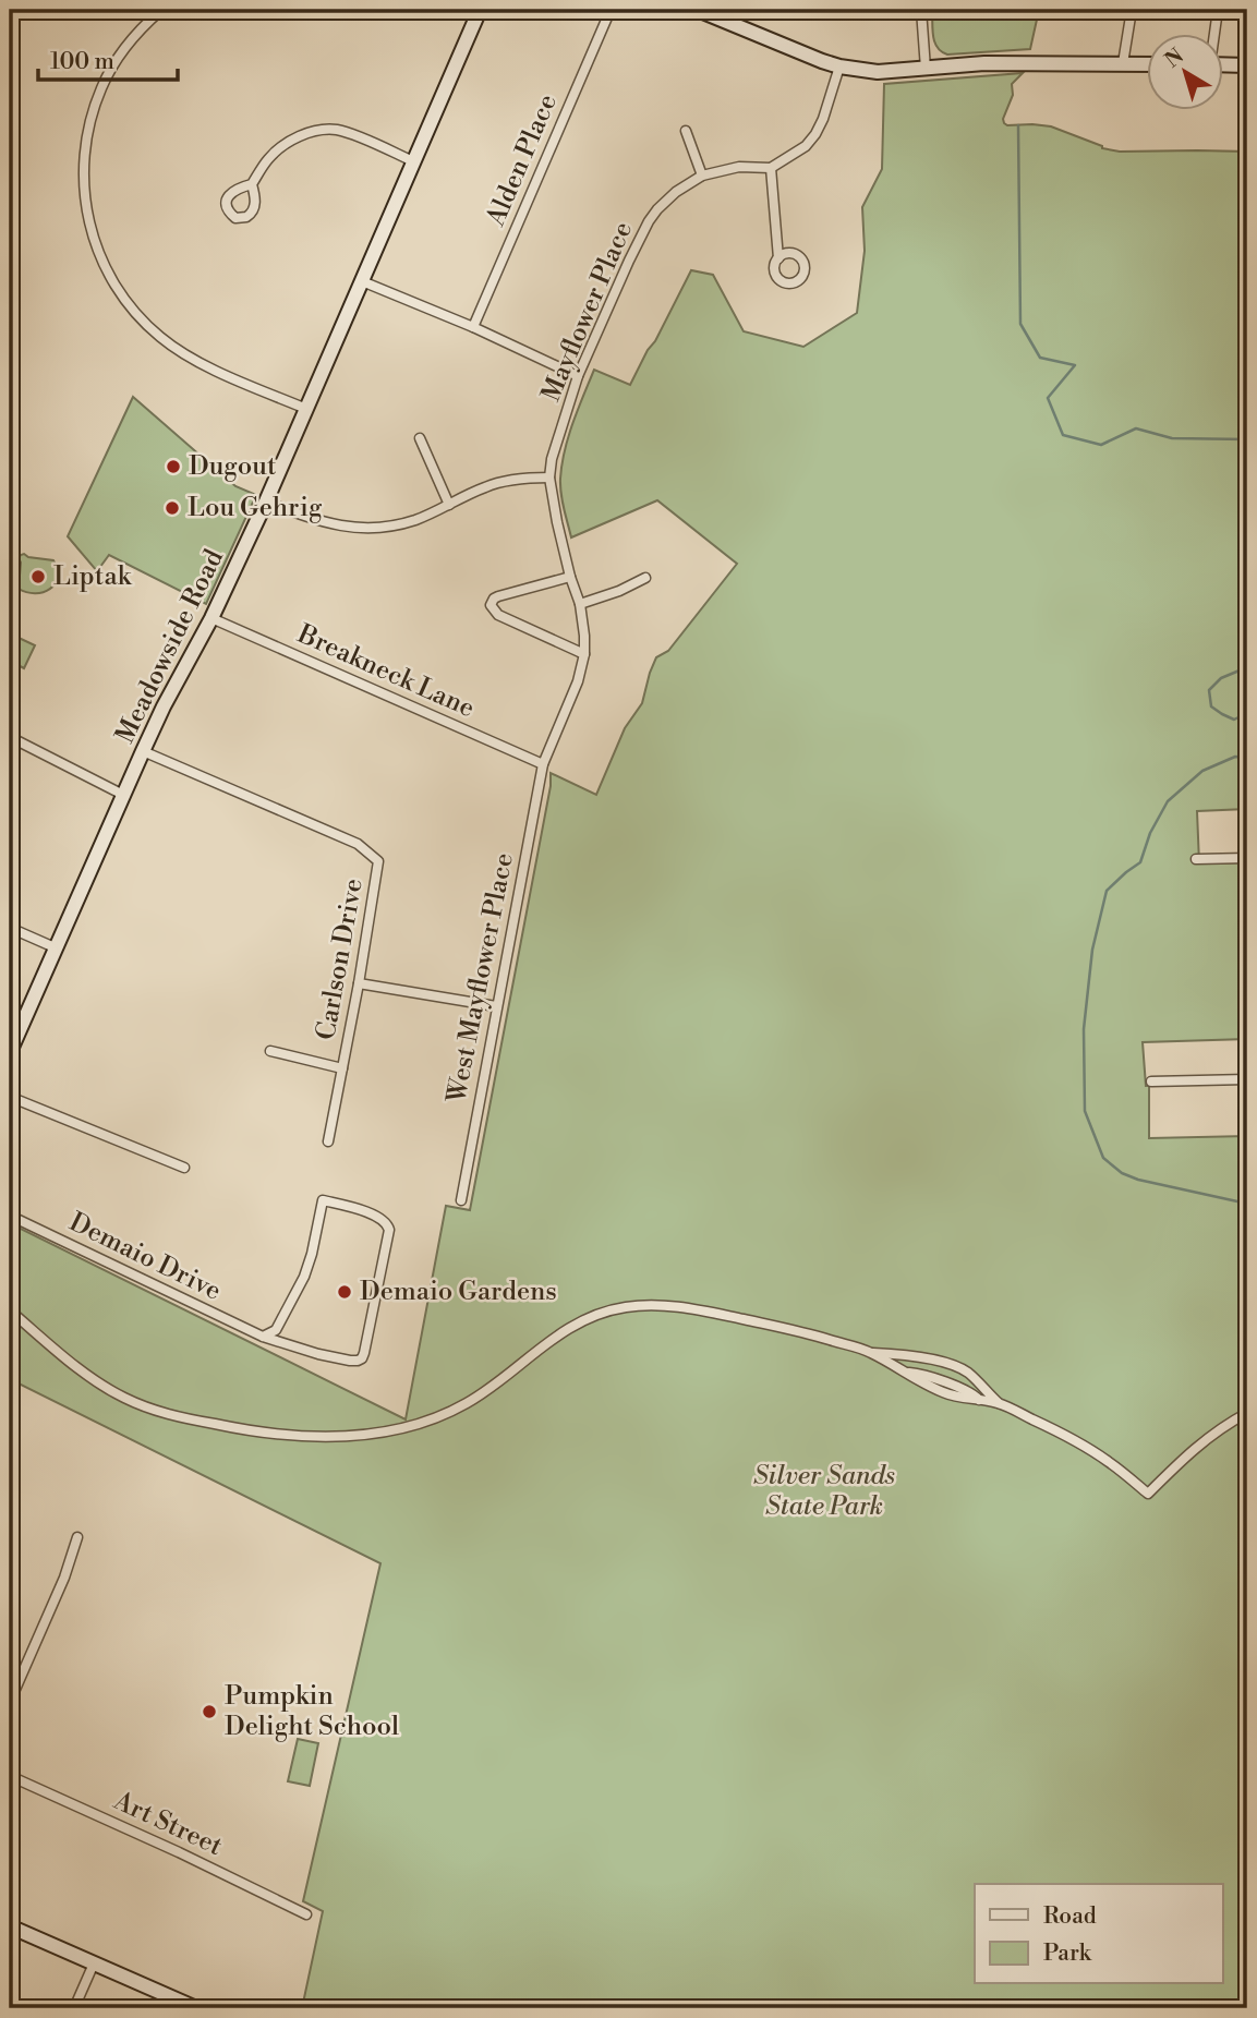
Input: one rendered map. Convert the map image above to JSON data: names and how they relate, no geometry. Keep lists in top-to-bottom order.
{
  "streets": {
    "main road": ["Meadowside Road"],
    "street": [
      "Alden Place",
      "Mayflower Place",
      "Breakneck Lane",
      "Carlson Drive",
      "West Mayflower Place",
      "Demaio Drive",
      "Art Street"
    ]
  },
  "crossings": [
    ["Mayflower Place", "Breakneck Lane"],
    ["Mayflower Place", "West Mayflower Place"],
    ["Meadowside Road", "Breakneck Lane"],
    ["Meadowside Road", "Carlson Drive"],
    ["Breakneck Lane", "West Mayflower Place"]
  ],
  "parks": ["Silver Sands State Park"],
  "places": [
    "Dugout",
    "Lou Gehrig",
    "Liptak",
    "Demaio Gardens",
    "Pumpkin Delight School"
  ],
  "legend": ["Road", "Park"],
  "scale_bar": "100 m",
  "north": "top left"
}
